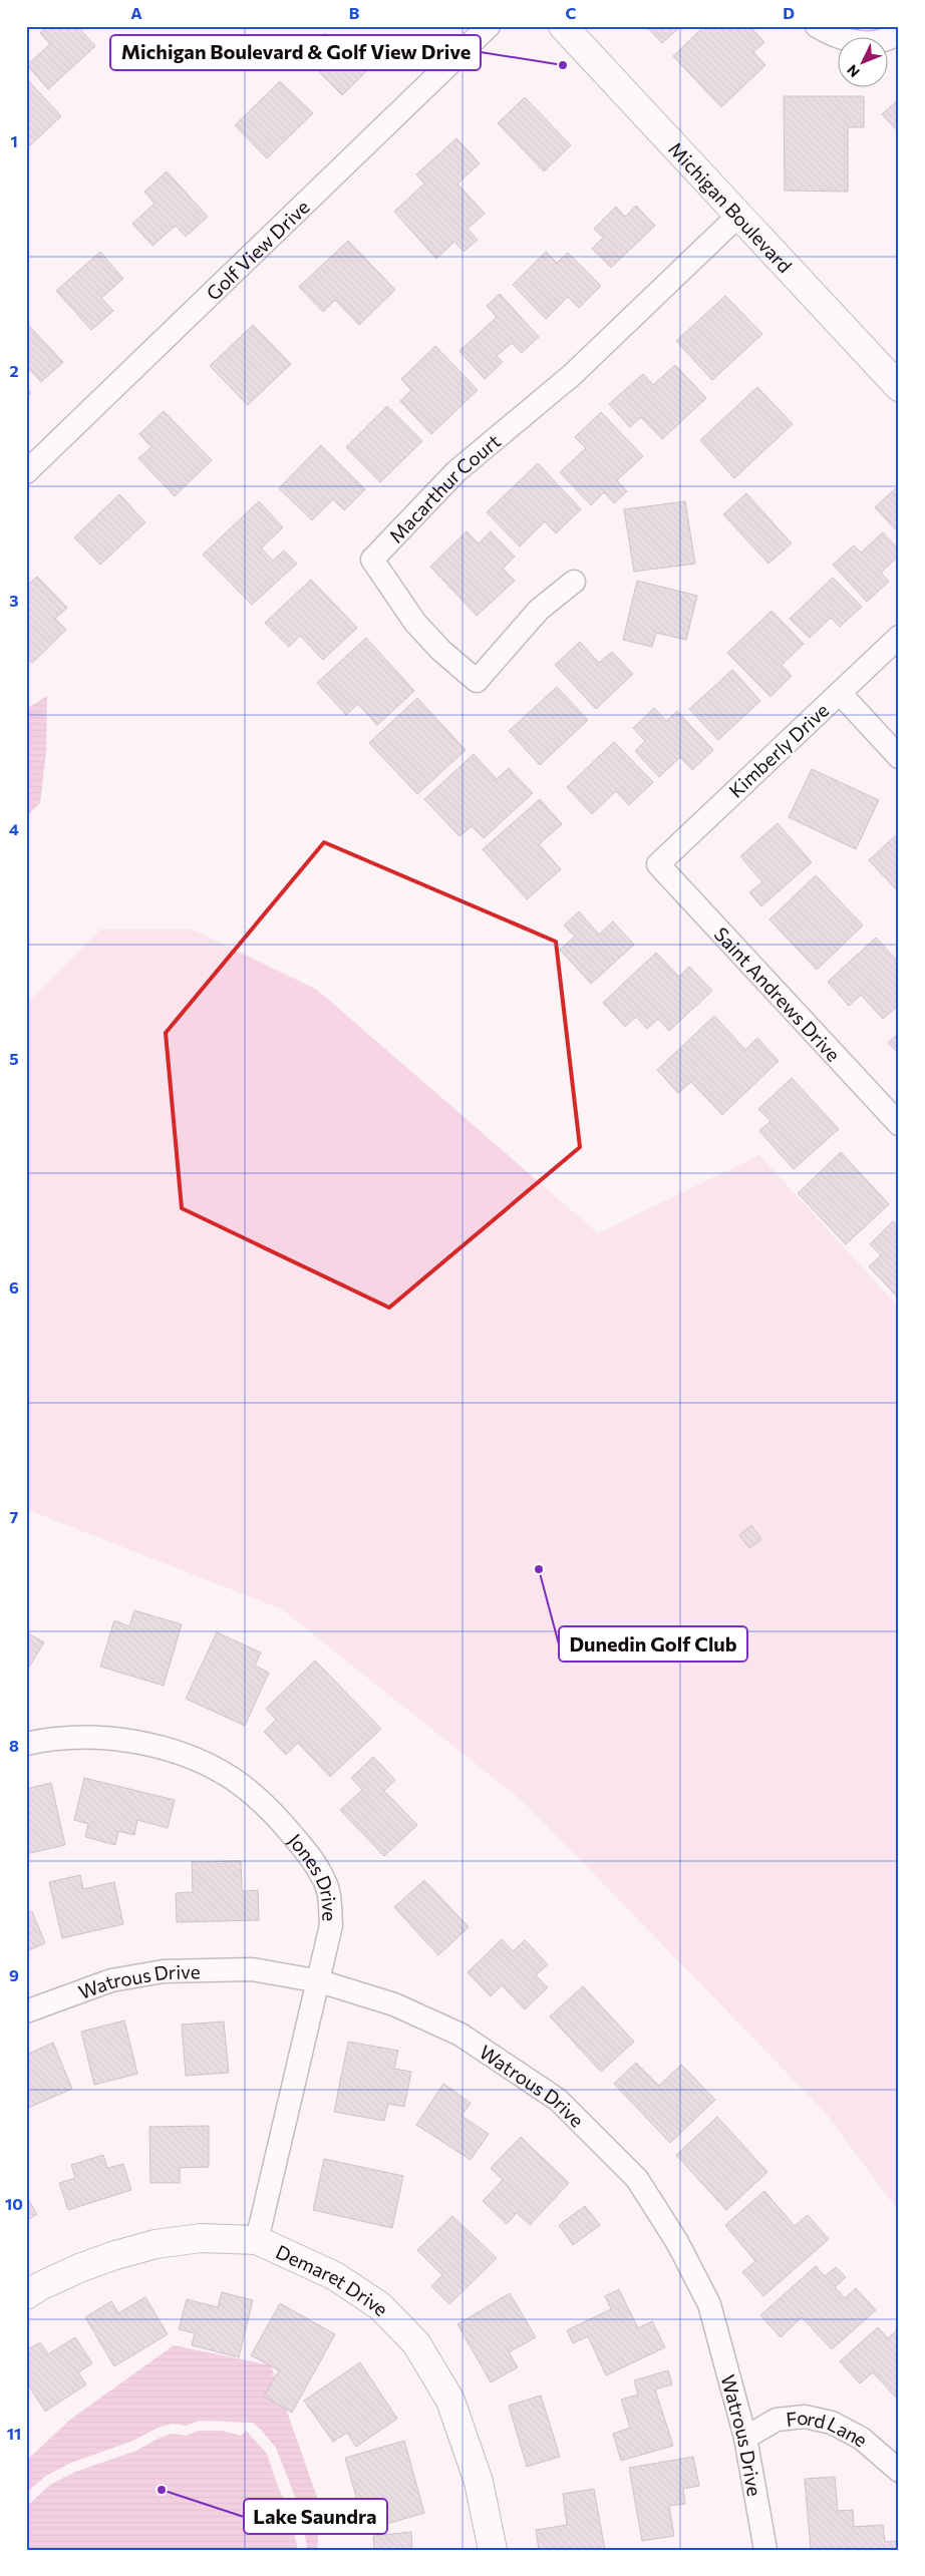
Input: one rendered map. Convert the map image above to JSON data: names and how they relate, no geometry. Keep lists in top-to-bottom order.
{
  "streets": {
    "street": [
      "Michigan Boulevard",
      "Golf View Drive",
      "Macarthur Court",
      "Kimberly Drive",
      "Saint Andrews Drive",
      "Jones Drive",
      "Watrous Drive",
      "Demaret Drive",
      "Ford Lane"
    ]
  },
  "crossings": [
    ["Michigan Boulevard", "Macarthur Court"],
    ["Kimberly Drive", "Saint Andrews Drive"],
    ["Jones Drive", "Watrous Drive"],
    ["Jones Drive", "Demaret Drive"],
    ["Watrous Drive", "Ford Lane"]
  ],
  "places": ["Michigan Boulevard & Golf View Drive", "Dunedin Golf Club", "Lake Saundra"],
  "north": "bottom left",
  "grid": {
    "columns": [
      "A",
      "B",
      "C",
      "D"
    ],
    "rows": [
      "1",
      "2",
      "3",
      "4",
      "5",
      "6",
      "7",
      "8",
      "9",
      "10",
      "11"
    ]
  }
}
